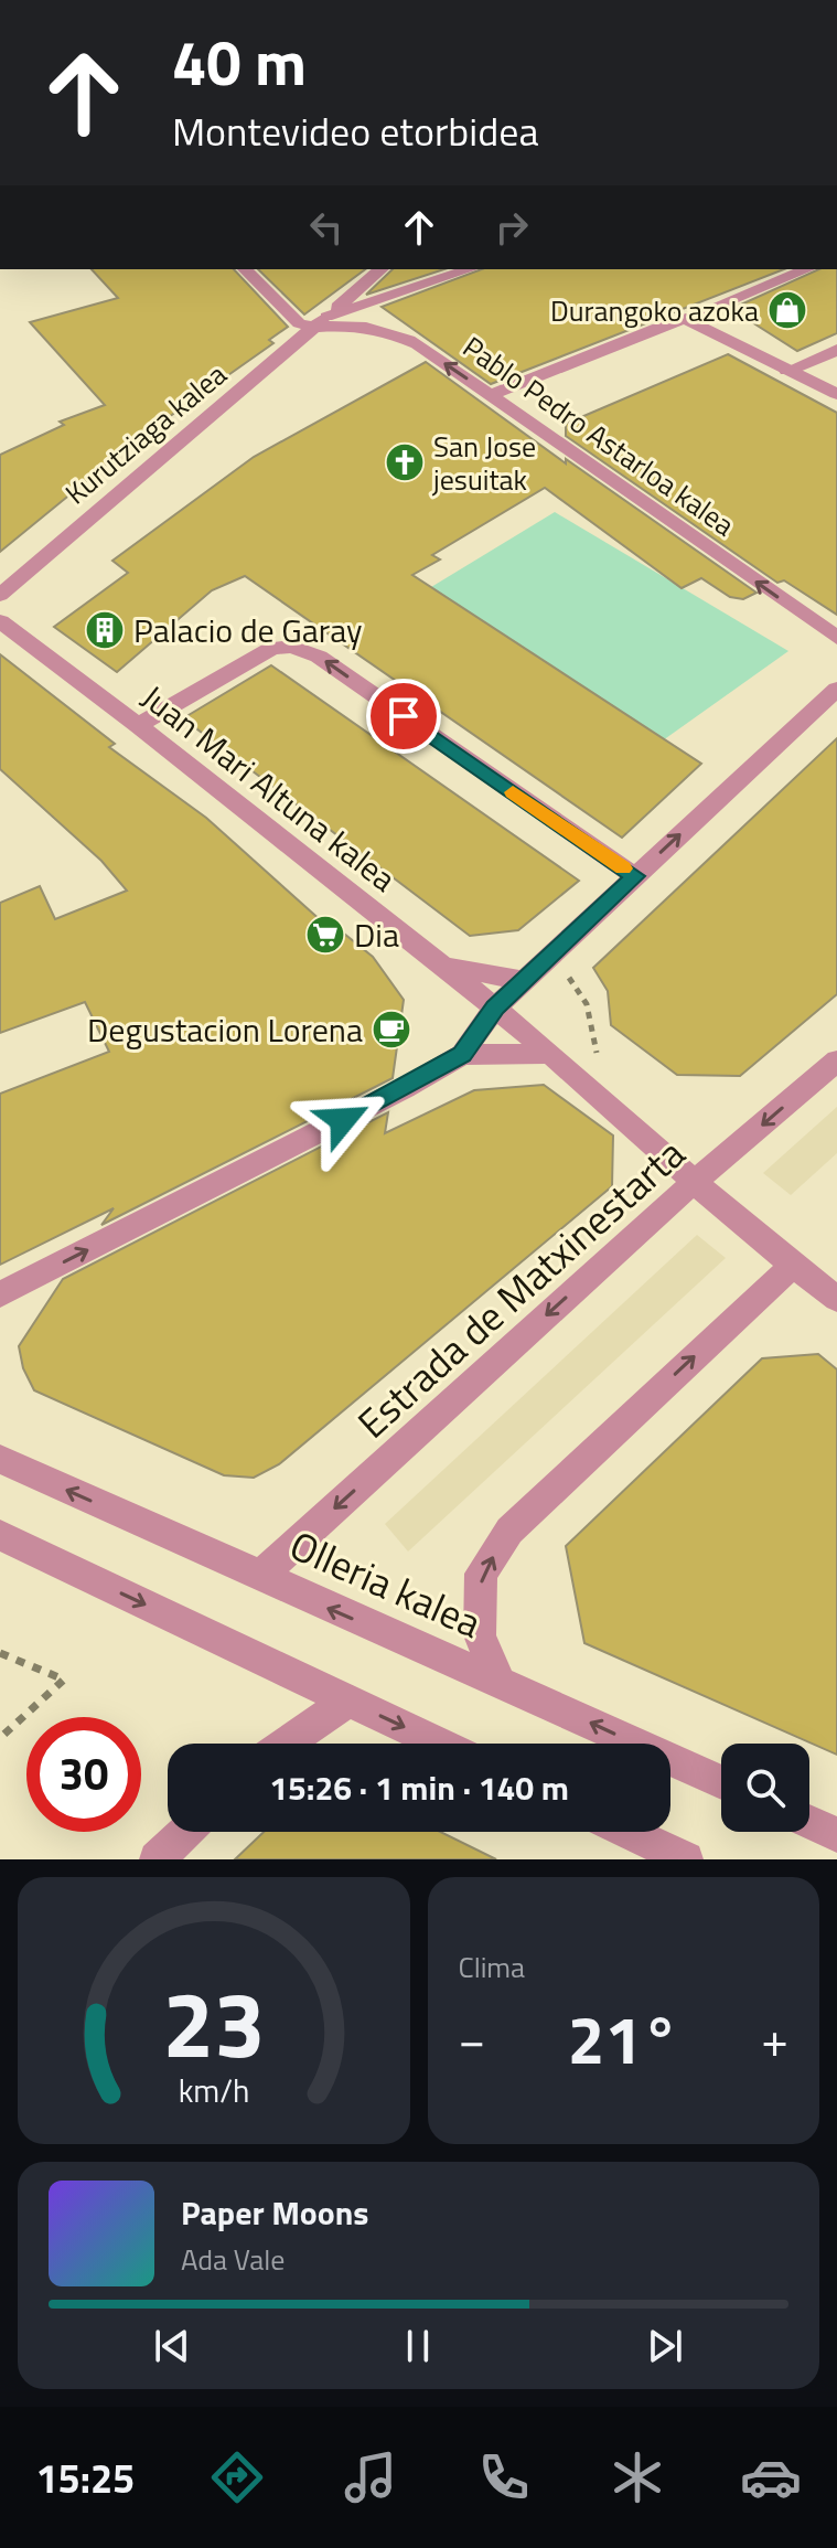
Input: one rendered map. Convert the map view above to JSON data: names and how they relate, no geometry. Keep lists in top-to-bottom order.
{
  "streets": {
    "street": [
      "Kurutziaga kalea",
      "Pablo Pedro Astarloa kalea",
      "Juan Mari Altuna kalea",
      "Estrada de Matxinestarta",
      "Olleria kalea"
    ]
  },
  "crossings": [
    ["Kurutziaga kalea", "Pablo Pedro Astarloa kalea"],
    ["Juan Mari Altuna kalea", "Estrada de Matxinestarta"],
    ["Estrada de Matxinestarta", "Olleria kalea"]
  ],
  "one_way": ["Pablo Pedro Astarloa kalea"],
  "places": {
    "shop": ["Durangoko azoka"],
    "church": ["San Jose jesuitak"],
    "building": ["Palacio de Garay"],
    "supermarket": ["Dia"],
    "cafe": ["Degustacion Lorena"]
  },
  "page": {
    "turn": ["40 m", "Montevideo etorbidea"],
    "limit": "30",
    "trip": "15:26 · 1 min · 140 m",
    "tile": "Clima",
    "heat": ["−", "21°", "+"],
    "song": ["Paper Moons", "Ada Vale"],
    "tabs": "15:25",
    "gauge": ["23", "km/h"]
  }
}
